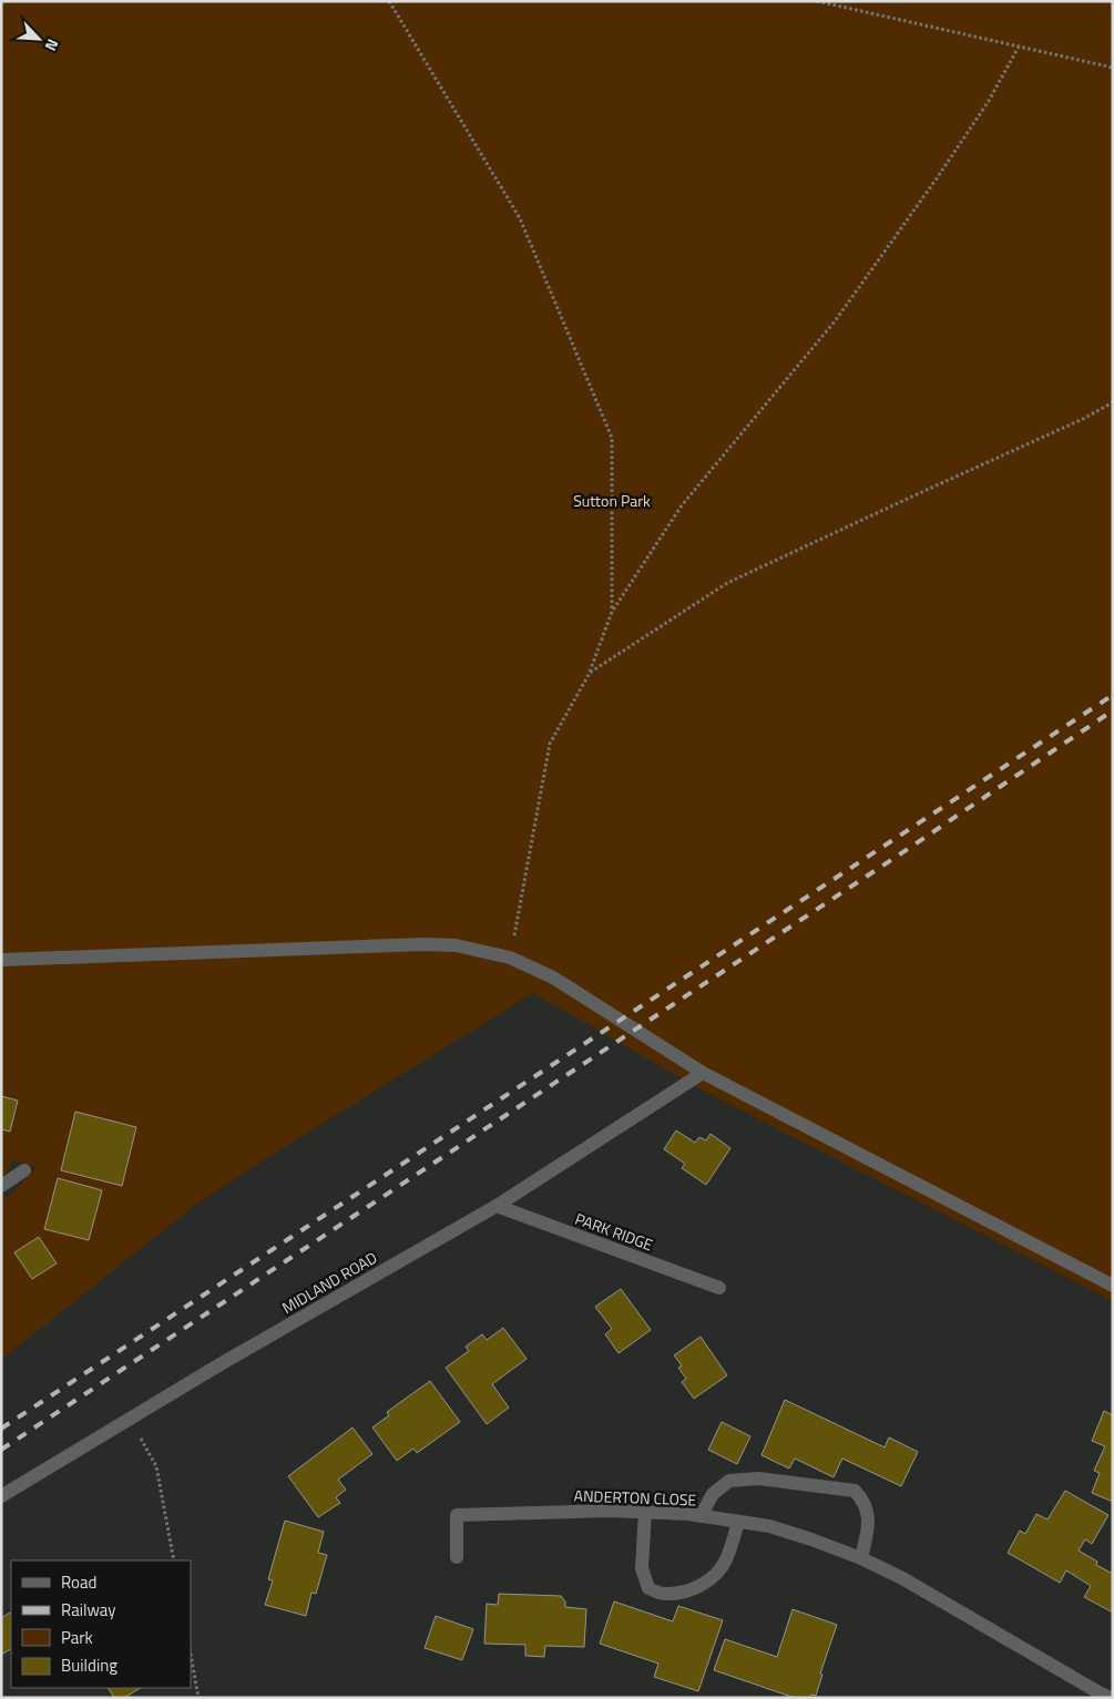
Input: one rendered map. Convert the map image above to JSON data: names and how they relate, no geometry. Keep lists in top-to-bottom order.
{
  "streets": {
    "street": ["PARK RIDGE", "MIDLAND ROAD", "ANDERTON CLOSE"]
  },
  "crossings": [
    ["PARK RIDGE", "MIDLAND ROAD"]
  ],
  "parks": ["Sutton Park"],
  "legend": [
    "Road",
    "Railway",
    "Park",
    "Building"
  ],
  "north": "bottom right"
}
